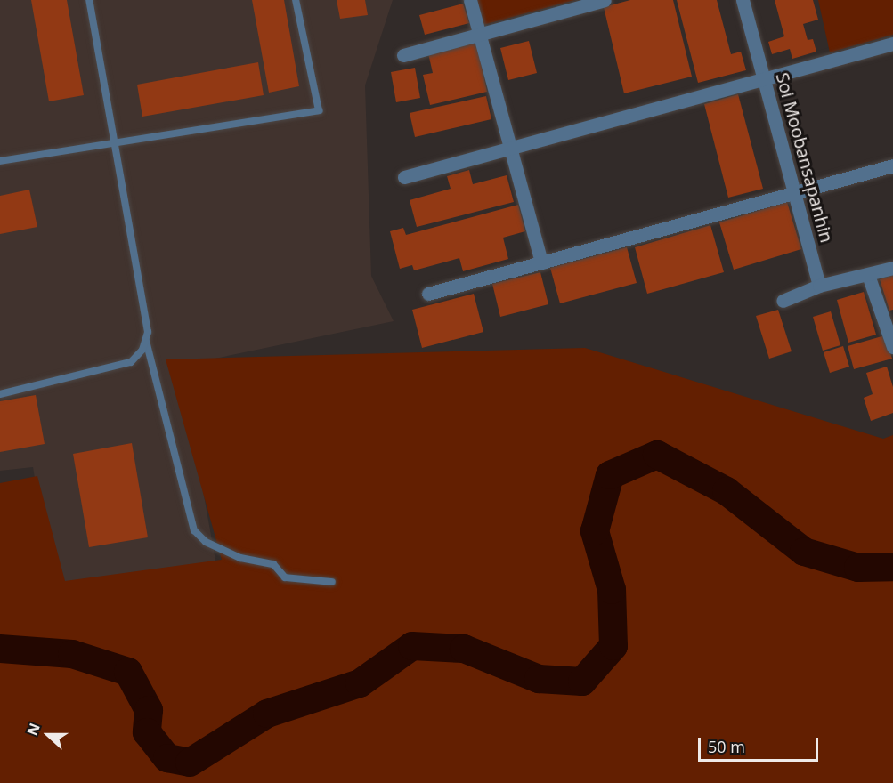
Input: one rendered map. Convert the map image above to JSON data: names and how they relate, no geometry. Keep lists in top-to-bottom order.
{
  "streets": {
    "street": ["Soi Moobansapanhin"]
  },
  "scale_bar": "50 m",
  "north": "left"
}
